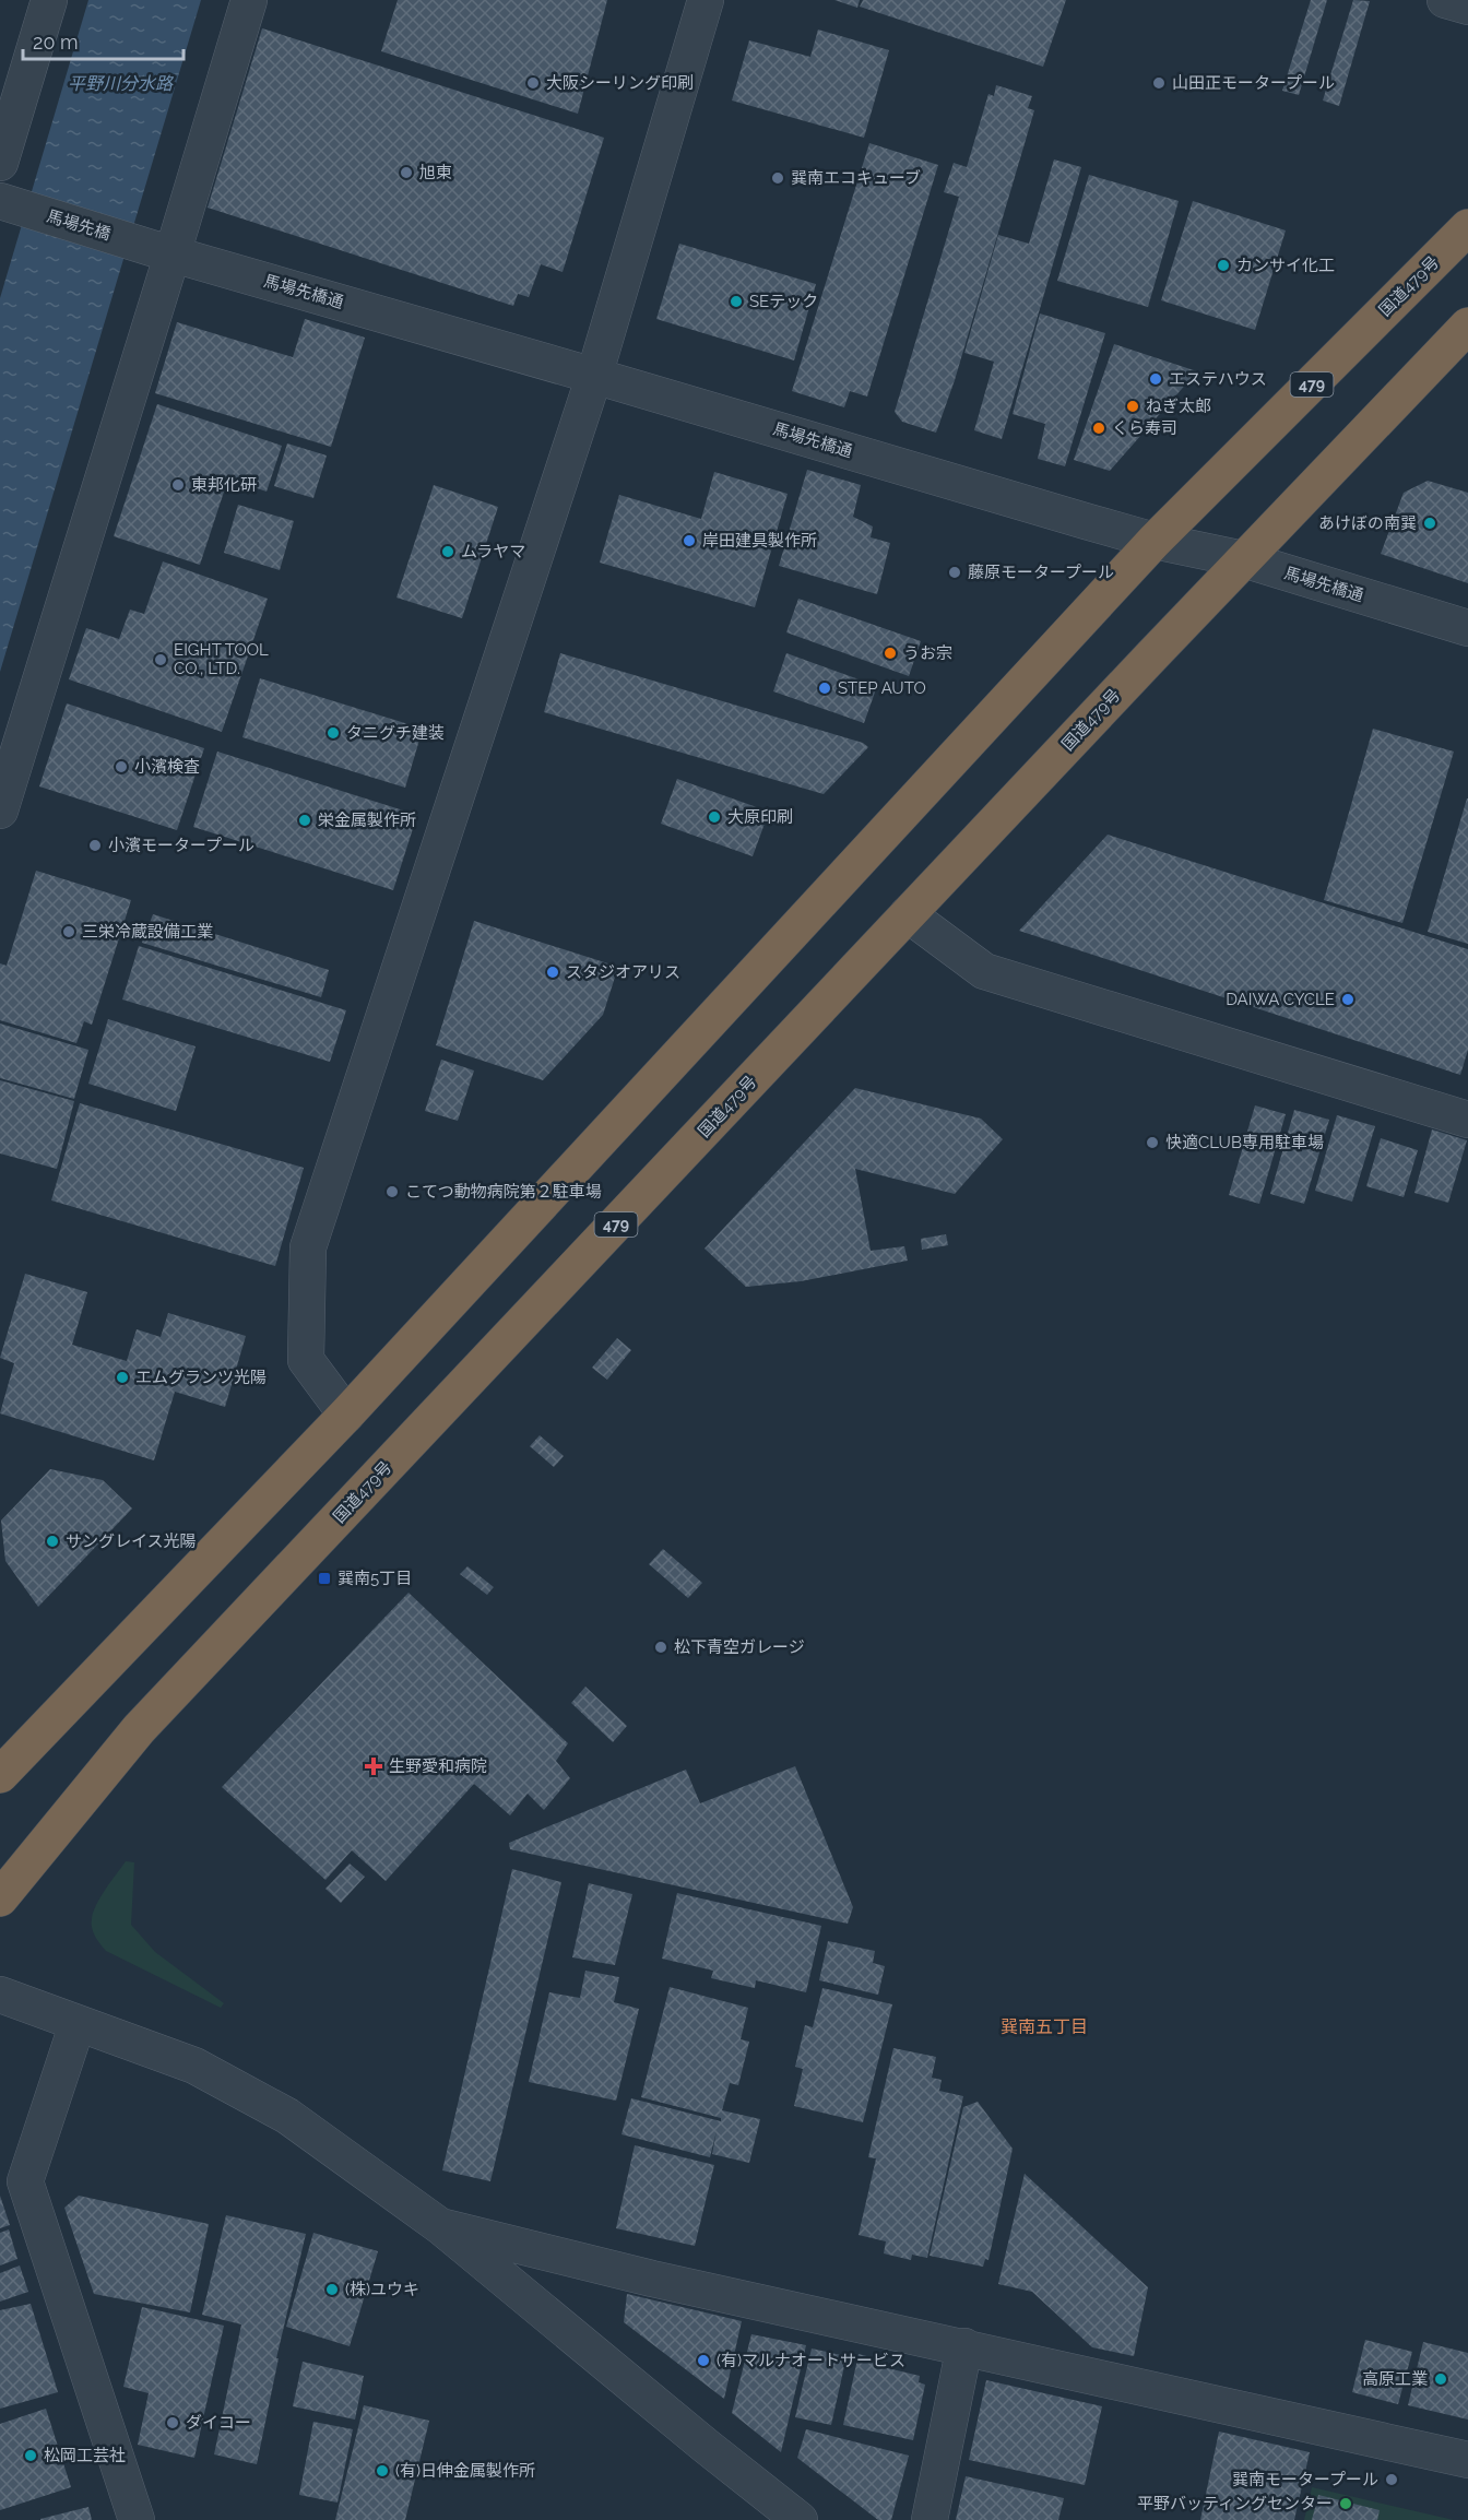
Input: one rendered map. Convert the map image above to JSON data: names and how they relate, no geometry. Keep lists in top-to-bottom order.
{
  "streets": {
    "highway": ["国道479号", "479"],
    "street": ["馬場先橋", "馬場先橋通"]
  },
  "crossings": [
    ["馬場先橋", "馬場先橋通"],
    ["国道479号", "馬場先橋通"]
  ],
  "districts": ["巽南五丁目"],
  "water": ["平野川分水路"],
  "places": {
    "other": [
      "大阪シーリング印刷",
      "山田正モータープール",
      "旭東",
      "巽南エコキューブ",
      "カンサイ化工",
      "SEテック",
      "エステハウス",
      "ねぎ太郎",
      "くら寿司",
      "東邦化研",
      "あけぼの南巽",
      "岸田建具製作所",
      "ムラヤマ",
      "藤原モータープール",
      "うお宗",
      "EIGHT TOOL CO., LTD.",
      "STEP AUTO",
      "タニグチ建装",
      "小濱検査",
      "大原印刷",
      "栄金属製作所",
      "小濱モータープール",
      "三栄冷蔵設備工業",
      "スタジオアリス",
      "DAIWA CYCLE",
      "快適CLUB専用駐車場",
      "こてつ動物病院第２駐車場",
      "エムグランツ光陽",
      "サングレイス光陽",
      "松下青空ガレージ",
      "(株)ユウキ",
      "(有)マルナオートサービス",
      "高原工業",
      "ダイコー",
      "松岡工芸社",
      "(有)日伸金属製作所",
      "巽南モータープール",
      "平野バッティングセンター"
    ],
    "transit": ["巽南5丁目"],
    "health": ["生野愛和病院"]
  },
  "scale_bar": "20 m"
}
